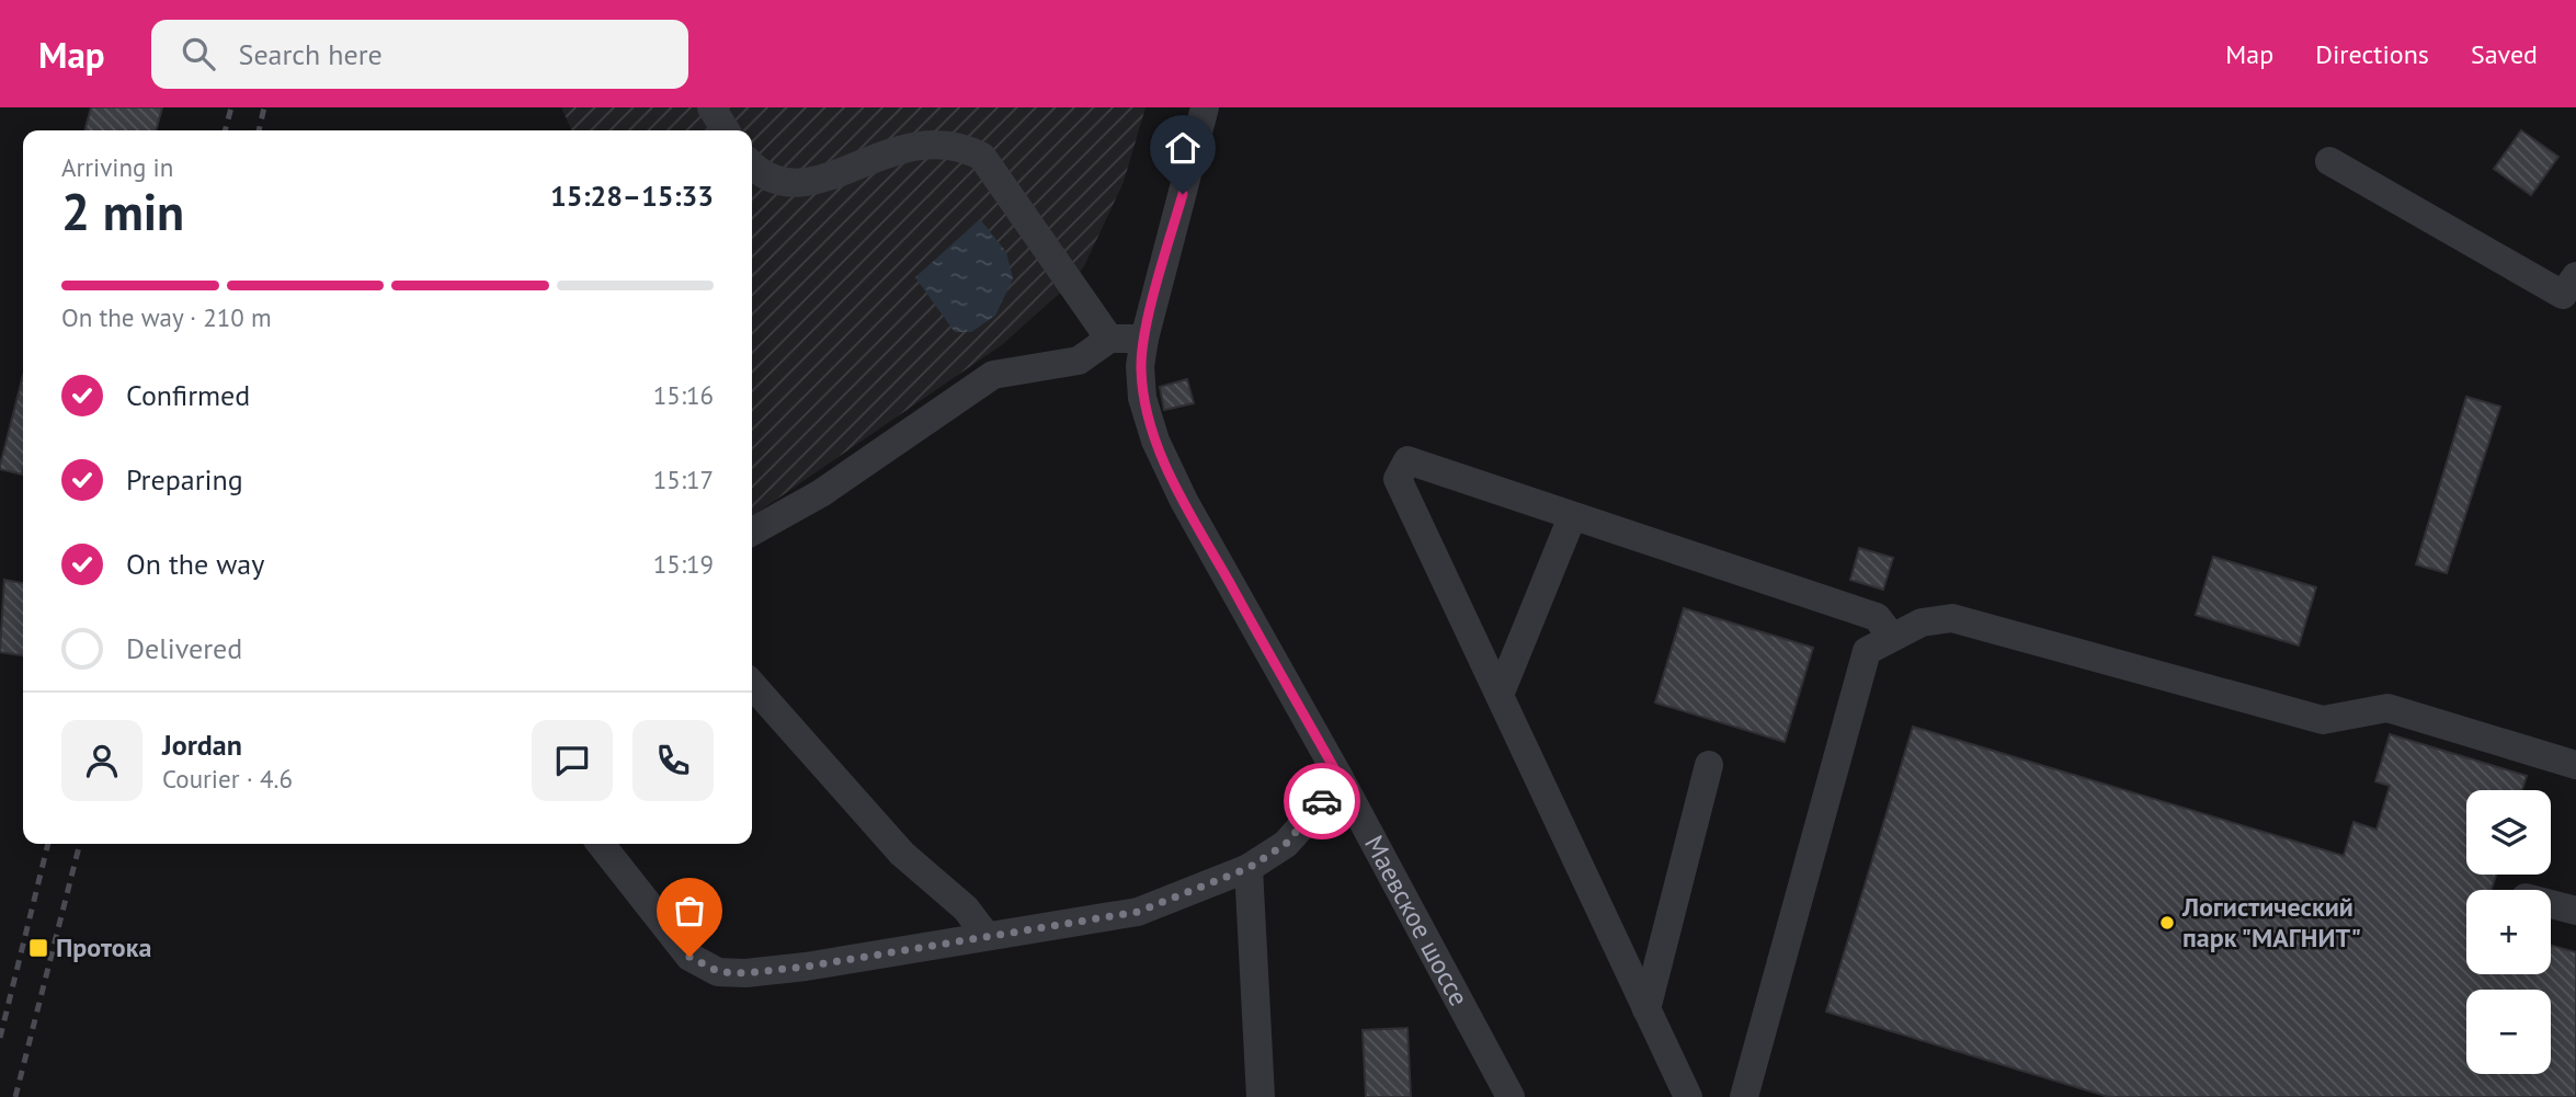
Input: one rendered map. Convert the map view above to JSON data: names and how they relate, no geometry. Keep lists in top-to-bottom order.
{
  "streets": {
    "street": ["Маевское шоссе"]
  },
  "places": {
    "other": ["Логистический парк \"МАГНИТ\""],
    "transit": ["Протока"]
  },
  "page": {
    "header": "Map",
    "search": "Search here",
    "nav": ["Map", "Directions", "Saved"],
    "heading": ["2 min", "Arriving in", "15:28–15:33"],
    "panel": ["Jordan", "Courier · 4.6"],
    "bar": "On the way · 210 m",
    "list": [
      ["Confirmed", "15:16"],
      ["Preparing", "15:17"],
      ["On the way", "15:19"],
      "Delivered"
    ],
    "map_buttons": ["+", "−"]
  }
}
